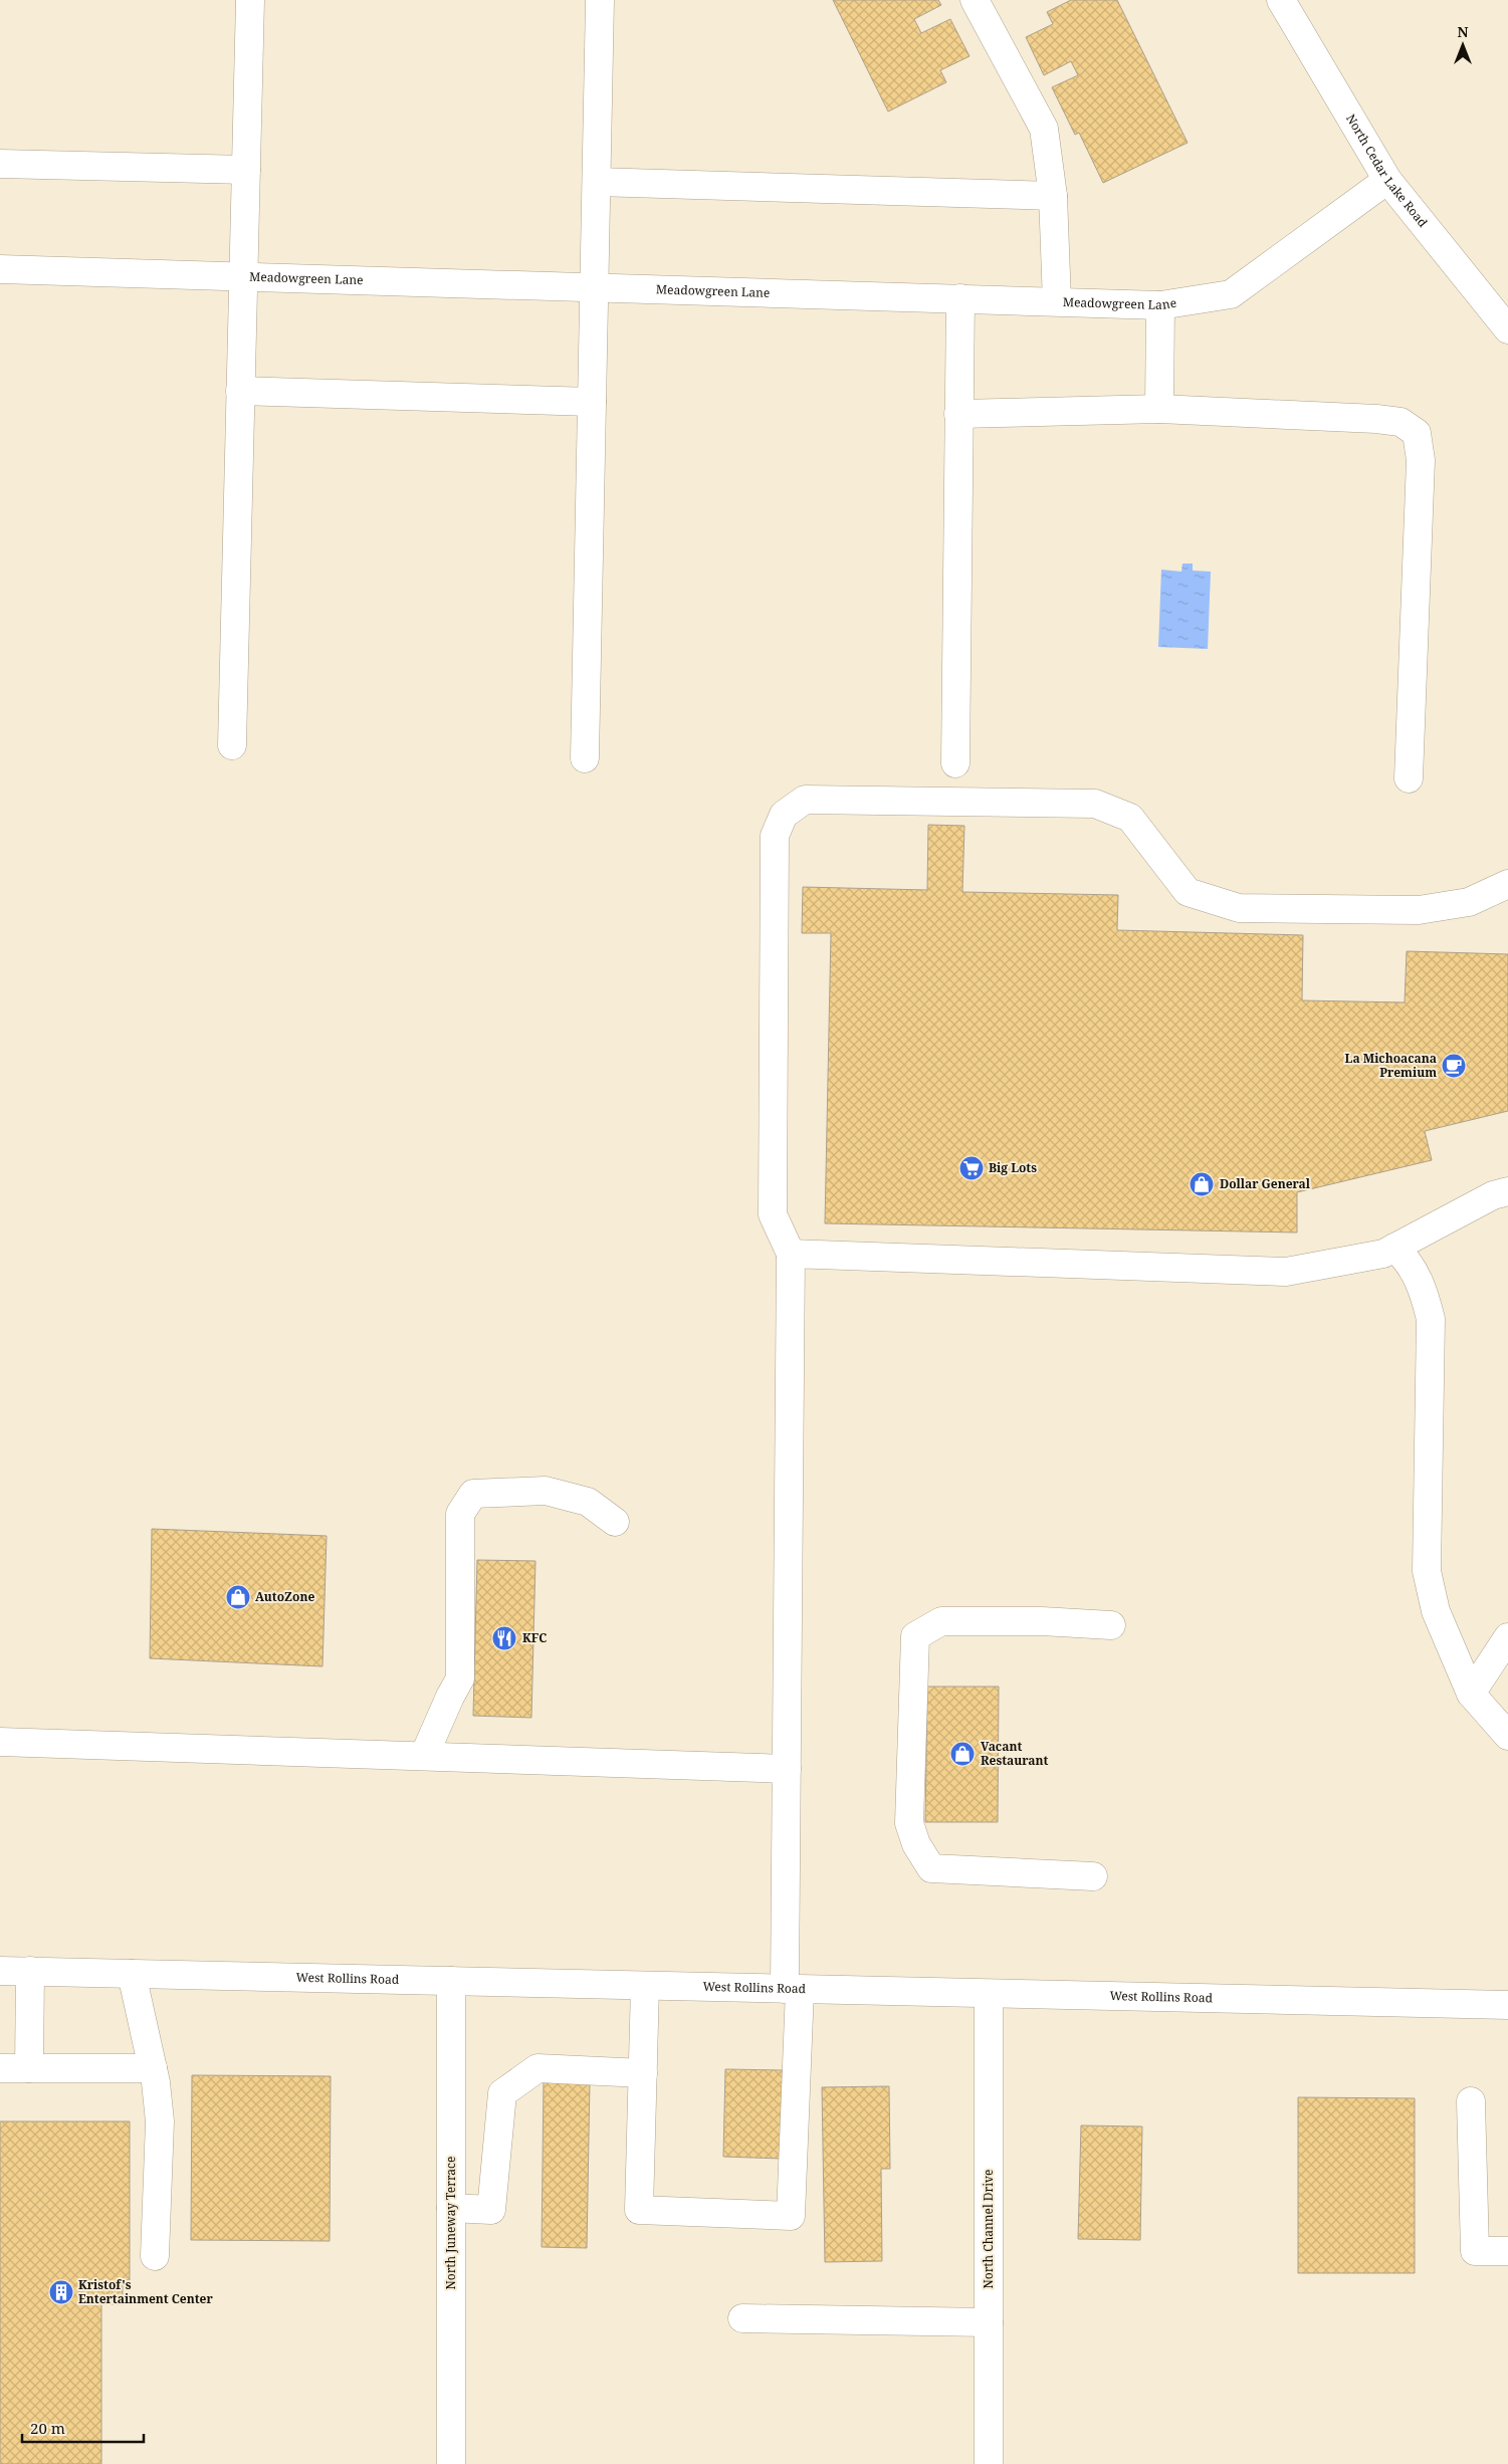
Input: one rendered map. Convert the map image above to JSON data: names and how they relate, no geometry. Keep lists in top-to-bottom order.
{
  "streets": {
    "main road": [
      "North Cedar Lake Road",
      "Meadowgreen Lane",
      "West Rollins Road",
      "North Juneway Terrace",
      "North Channel Drive"
    ]
  },
  "crossings": [
    ["North Cedar Lake Road", "Meadowgreen Lane"],
    ["West Rollins Road", "North Juneway Terrace"],
    ["West Rollins Road", "North Channel Drive"]
  ],
  "places": {
    "cafe": ["La Michoacana Premium"],
    "supermarket": ["Big Lots"],
    "shop": ["Dollar General", "AutoZone", "Vacant Restaurant"],
    "restaurant": ["KFC"],
    "building": ["Kristof's Entertainment Center"]
  },
  "scale_bar": "20 m",
  "north": "top"
}
